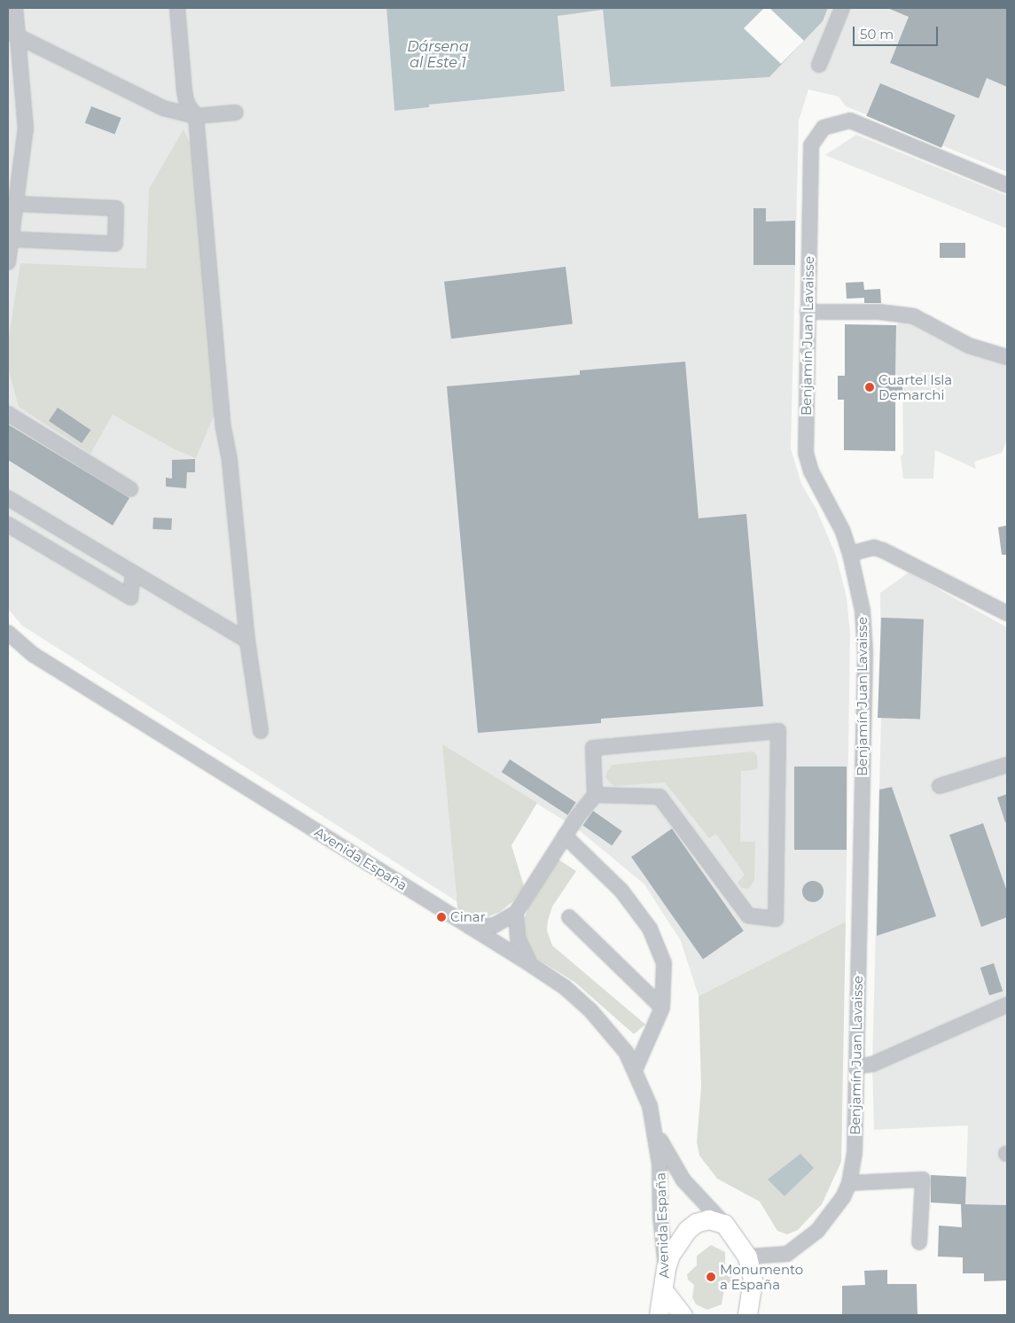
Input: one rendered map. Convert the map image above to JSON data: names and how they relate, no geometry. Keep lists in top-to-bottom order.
{
  "streets": {
    "main road": ["Avenida España"],
    "street": ["Benjamín Juan Lavaisse"]
  },
  "crossings": [
    ["Benjamín Juan Lavaisse", "Avenida España"]
  ],
  "water": ["Dársena al Este 1"],
  "places": ["Cuartel Isla Demarchi", "Cinar", "Monumento a España"],
  "scale_bar": "50 m"
}
